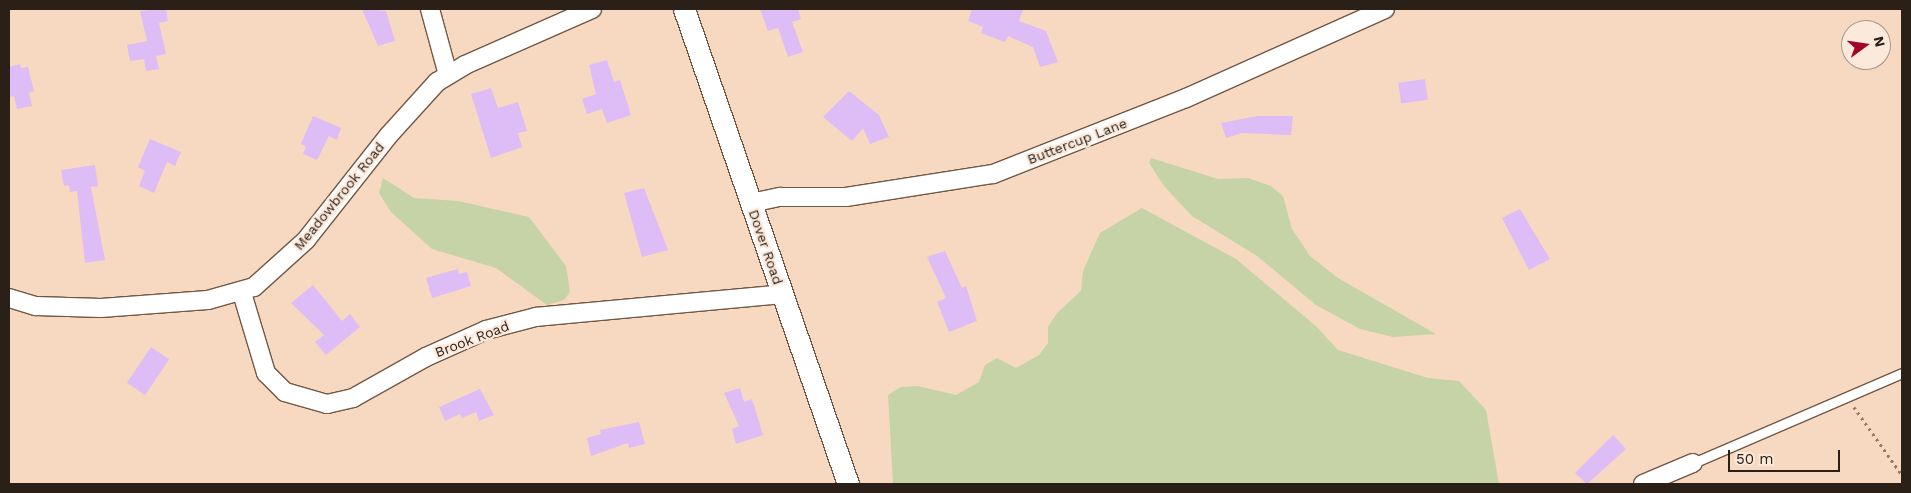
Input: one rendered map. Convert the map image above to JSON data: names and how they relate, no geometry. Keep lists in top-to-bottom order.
{
  "streets": {
    "street": [
      "Buttercup Lane",
      "Meadowbrook Road",
      "Dover Road",
      "Brook Road"
    ]
  },
  "crossings": [
    ["Buttercup Lane", "Dover Road"],
    ["Meadowbrook Road", "Brook Road"],
    ["Dover Road", "Brook Road"]
  ],
  "scale_bar": "50 m",
  "north": "right"
}
